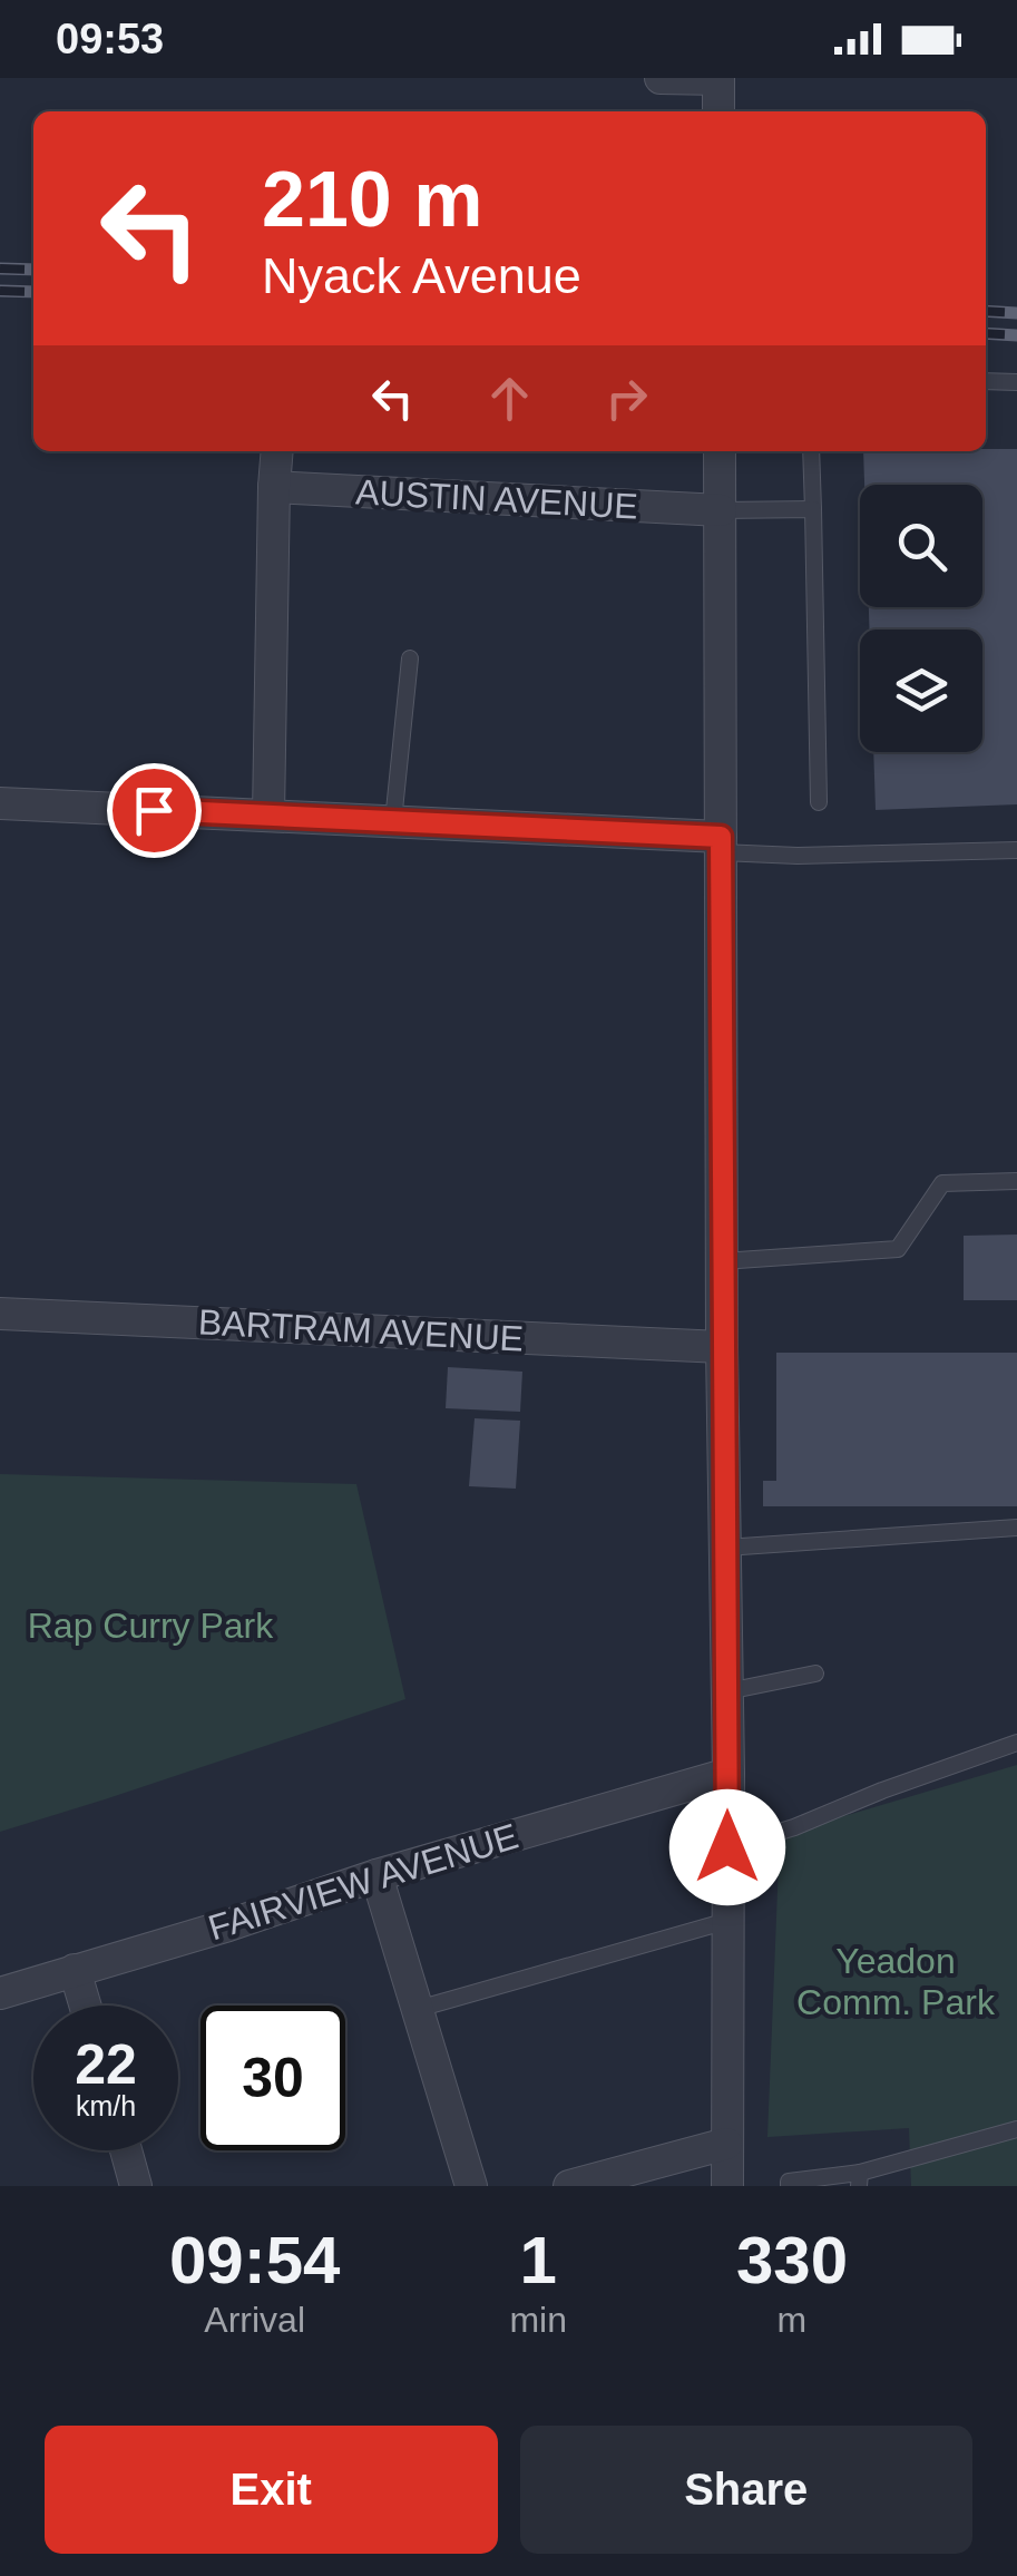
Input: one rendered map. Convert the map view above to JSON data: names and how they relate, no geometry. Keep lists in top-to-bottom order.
{
  "streets": {
    "street": ["AUSTIN AVENUE", "BARTRAM AVENUE", "FAIRVIEW AVENUE"]
  },
  "parks": ["Rap Curry Park", "Yeadon Comm. Park"],
  "page": {
    "status": "09:53",
    "turn": ["210 m", "Nyack Avenue"],
    "speed": "22 km/h",
    "limit": "30",
    "eta": [
      "09:54",
      "Arrival",
      "1",
      "min",
      "330",
      "m"
    ],
    "buttons": ["Exit", "Share"]
  }
}
